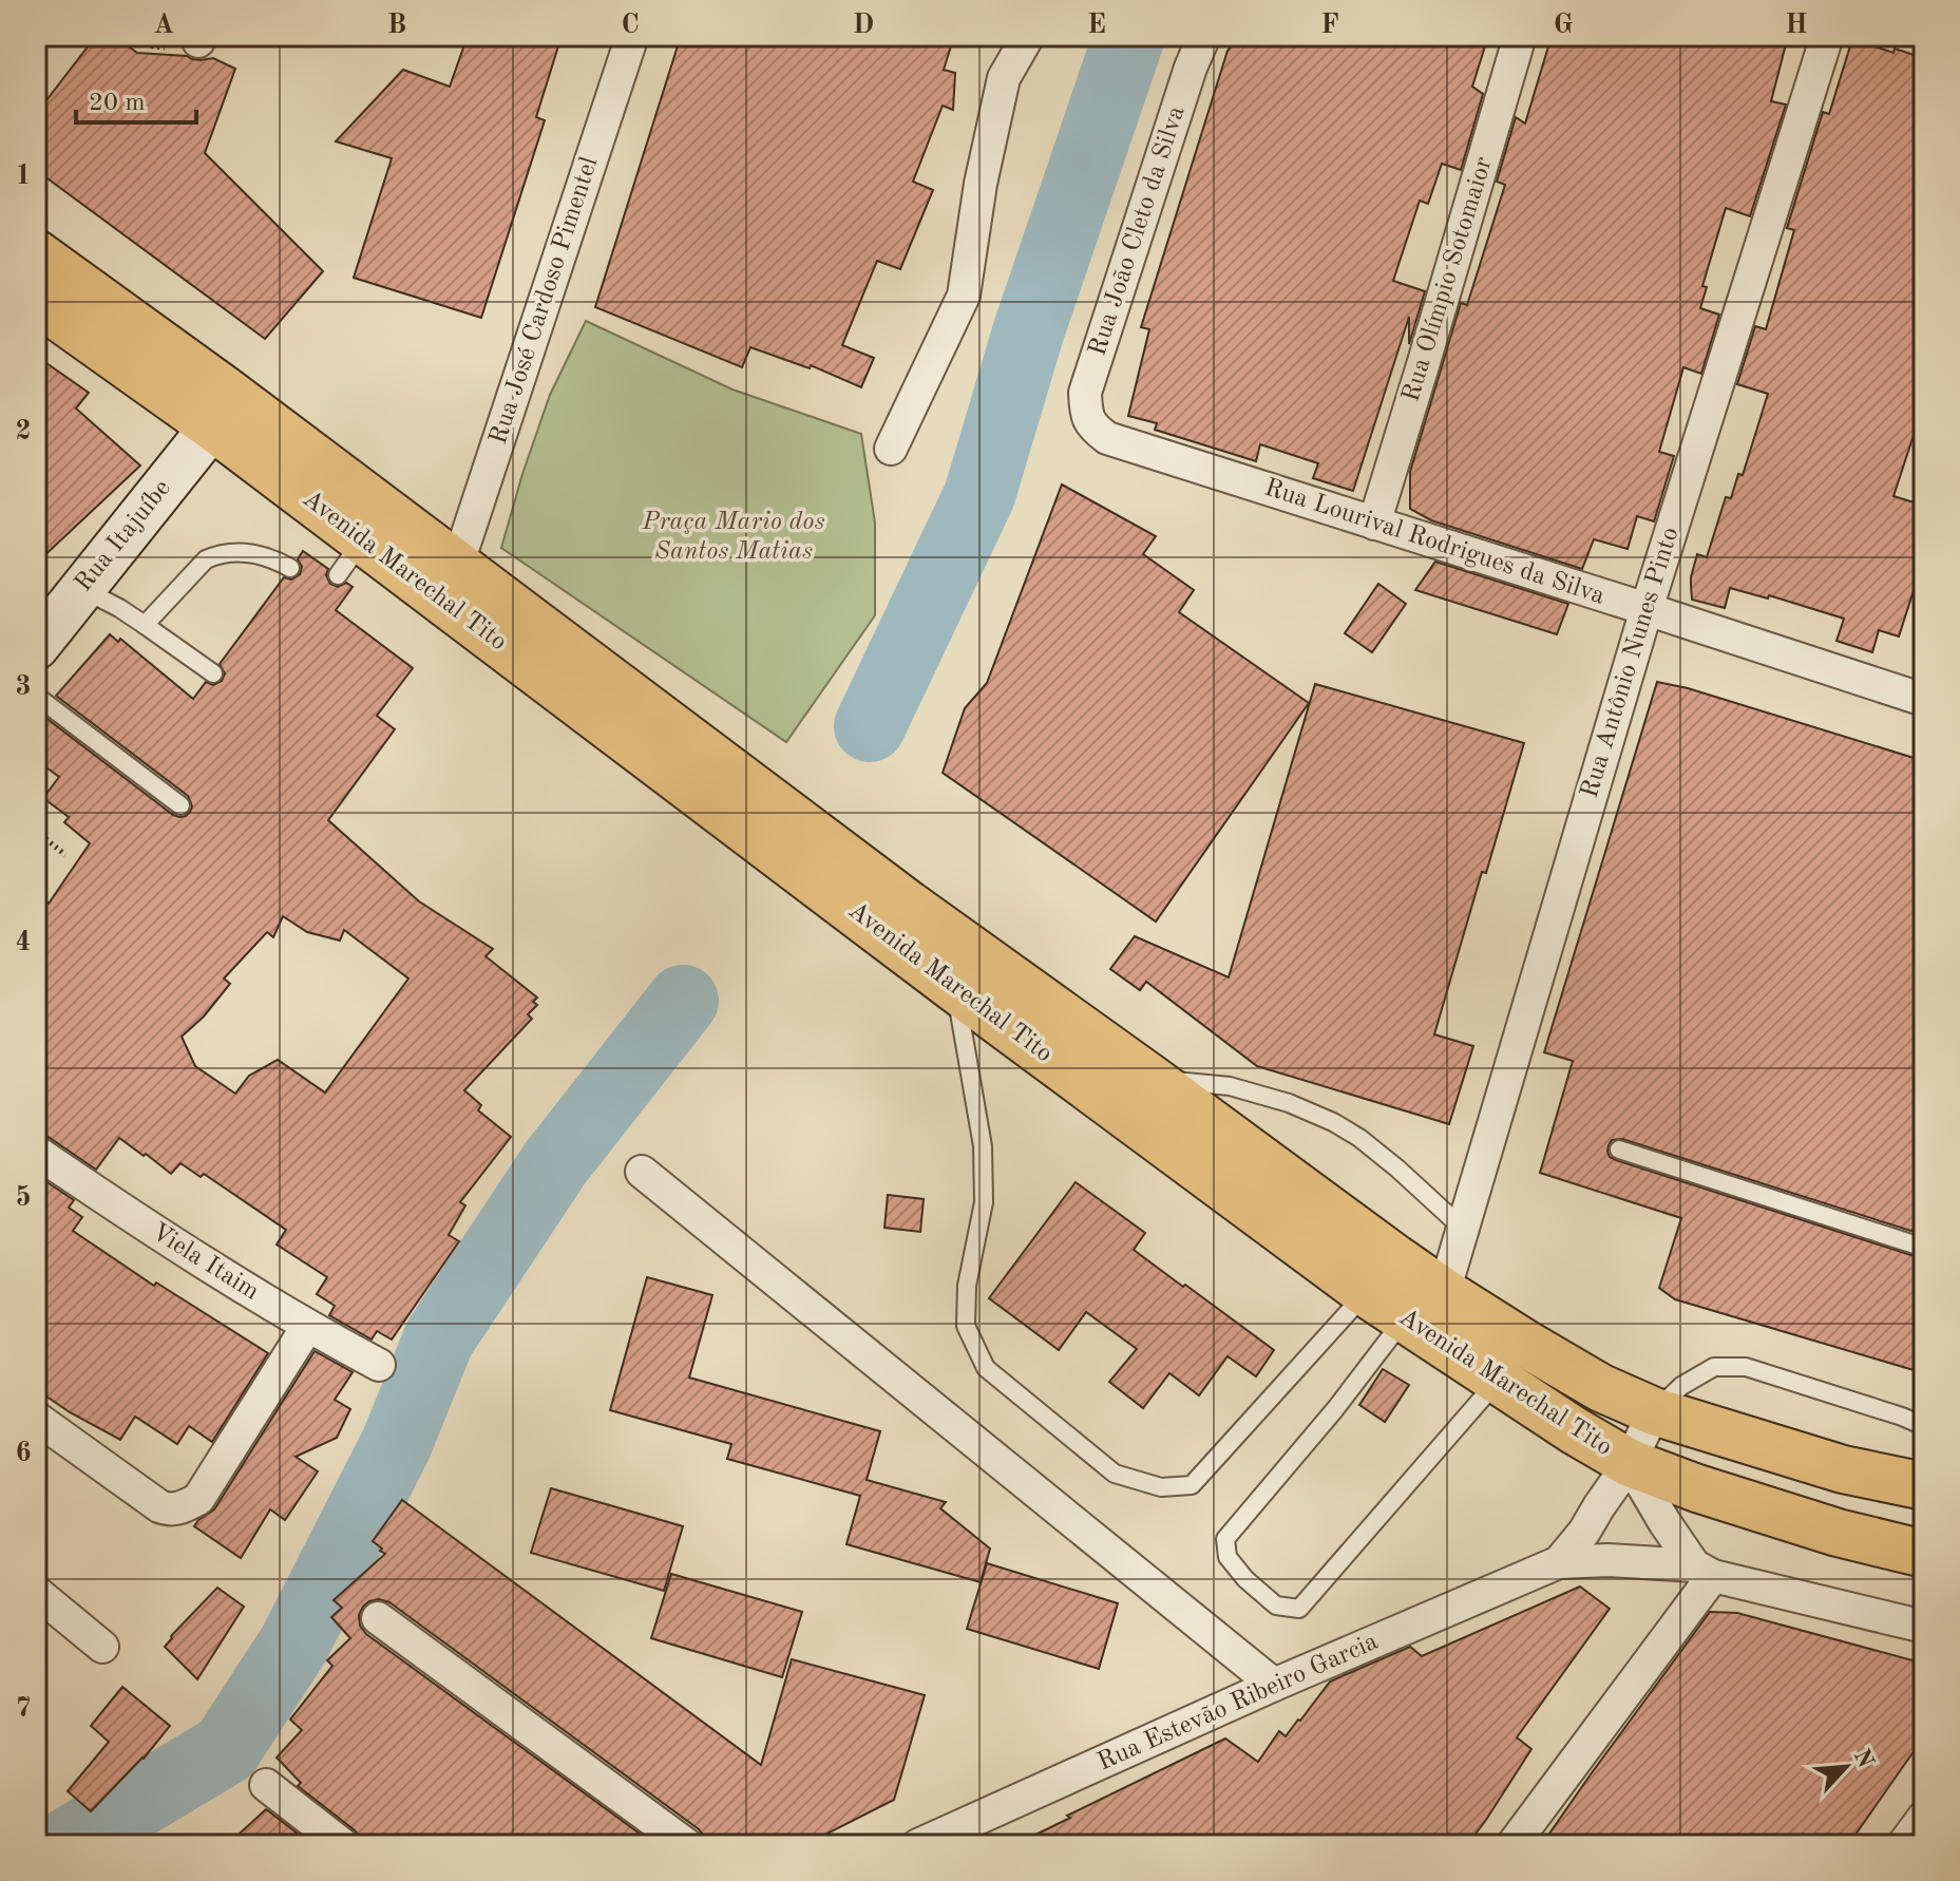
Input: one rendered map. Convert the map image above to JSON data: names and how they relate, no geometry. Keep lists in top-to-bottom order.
{
  "streets": {
    "main road": ["Avenida Marechal Tito"],
    "street": [
      "Rua João Cleto da Silva",
      "Rua Olímpio Sotomaior",
      "Rua José Cardoso Pimentel",
      "Rua Itajuíbe",
      "Rua Lourival Rodrigues da Silva",
      "Rua Antônio Nunes Pinto",
      "Viela Itaim",
      "Rua Estevão Ribeiro Garcia"
    ]
  },
  "crossings": [
    ["Rua João Cleto da Silva", "Rua Lourival Rodrigues da Silva"],
    ["Rua Olímpio Sotomaior", "Rua Lourival Rodrigues da Silva"],
    ["Rua José Cardoso Pimentel", "Avenida Marechal Tito"],
    ["Rua Itajuíbe", "Avenida Marechal Tito"],
    ["Rua Lourival Rodrigues da Silva", "Rua Antônio Nunes Pinto"],
    ["Avenida Marechal Tito", "Rua Antônio Nunes Pinto"],
    ["Avenida Marechal Tito", "Rua Estevão Ribeiro Garcia"]
  ],
  "parks": ["Praça Mario dos Santos Matias"],
  "scale_bar": "20 m",
  "north": "top right",
  "grid": {
    "columns": [
      "A",
      "B",
      "C",
      "D",
      "E",
      "F",
      "G",
      "H"
    ],
    "rows": [
      "1",
      "2",
      "3",
      "4",
      "5",
      "6",
      "7"
    ]
  }
}
